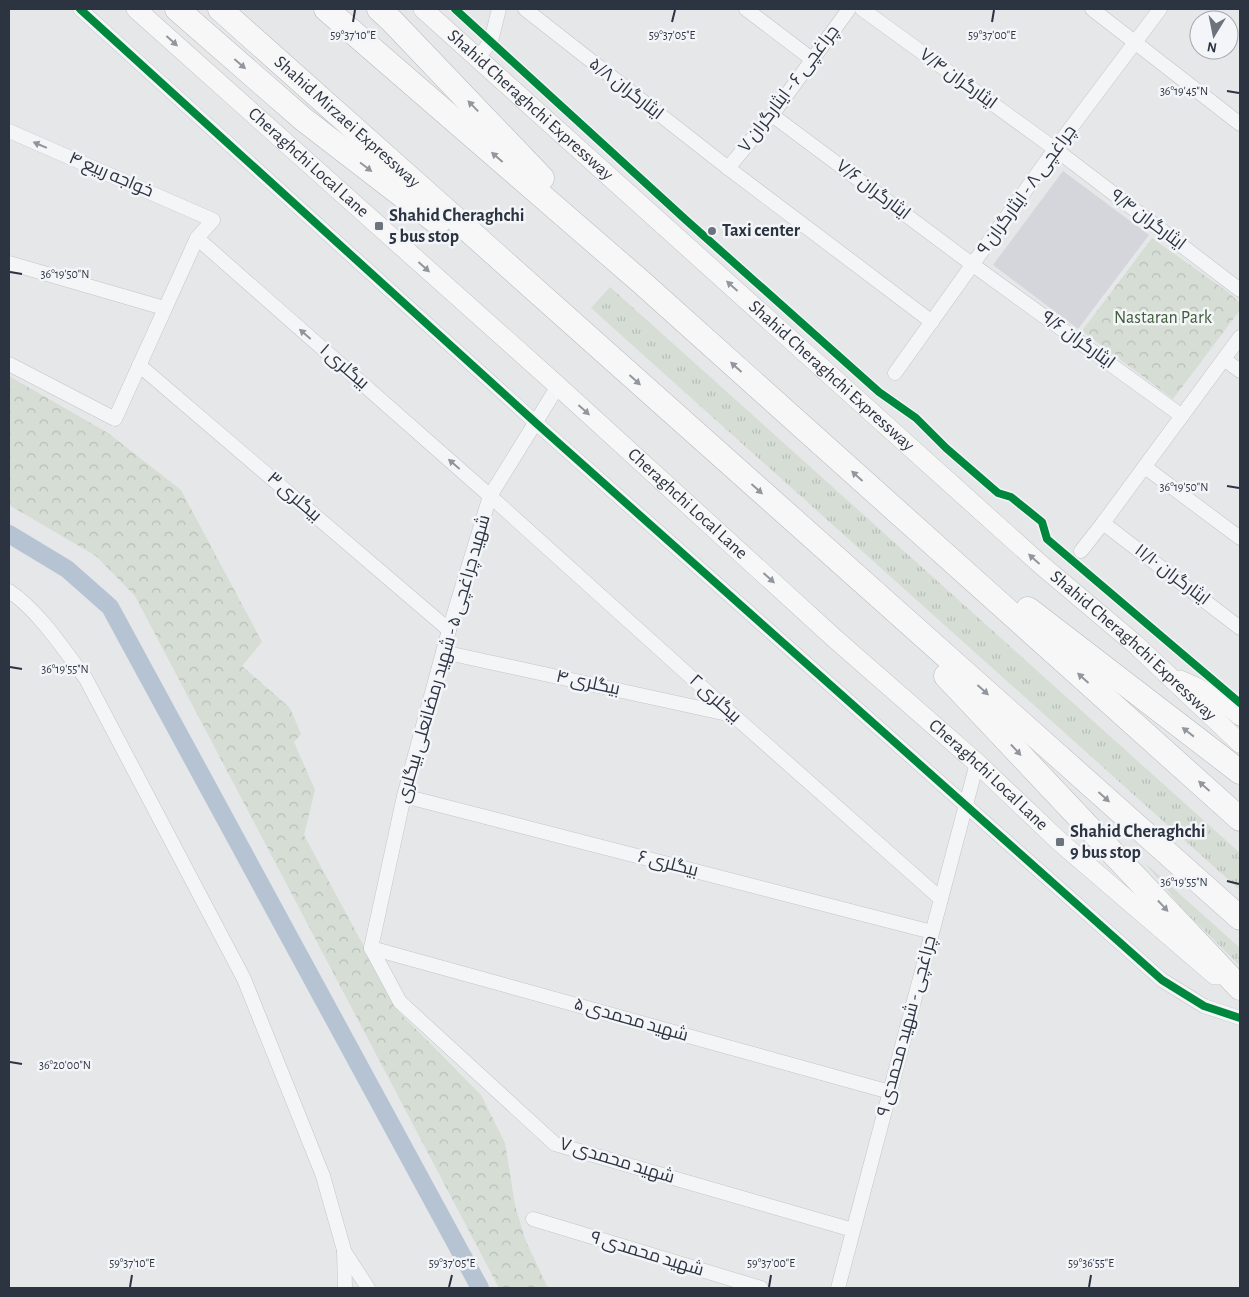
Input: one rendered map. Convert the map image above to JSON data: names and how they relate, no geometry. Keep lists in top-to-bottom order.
{
  "streets": {
    "highway": ["Shahid Mirzaei Expressway"],
    "main road": ["Shahid Cheraghchi Expressway", "Cheraghchi Local Lane"],
    "street": [
      "ایثارگران ۷/۴",
      "ایثارگران ۵/۸",
      "چراغچی ۶ - ایثارگران ۷",
      "خواجه ربیع ۴",
      "ایثارگران ۷/۶",
      "چراغچی ۸ - ایثارگران ۹",
      "ایثارگران ۹/۴",
      "ایثارگران ۹/۶",
      "بیگلری ۱",
      "بیگلری ۳",
      "ایثارگران ۱۱/۱۰",
      "شهید چراغچی ۵ - شهید رمضانعلی بیگلری",
      "بیگلری ۴",
      "بیگلری ۲",
      "بیگلری ۶",
      "شهید محمدی ۵",
      "۹ چراغچی - شهید محمدی",
      "شهید محمدی ۷",
      "شهید محمدی ۹"
    ]
  },
  "crossings": [
    ["ایثارگران ۷/۴", "چراغچی ۸ - ایثارگران ۹"],
    ["ایثارگران ۷/۴", "ایثارگران ۹/۴"],
    ["ایثارگران ۵/۸", "چراغچی ۶ - ایثارگران ۷"],
    ["ایثارگران ۵/۸", "چراغچی ۸ - ایثارگران ۹"],
    ["چراغچی ۶ - ایثارگران ۷", "ایثارگران ۷/۶"],
    ["Cheraghchi Local Lane", "شهید چراغچی ۵ - شهید رمضانعلی بیگلری"],
    ["Cheraghchi Local Lane", "۹ چراغچی - شهید محمدی"],
    ["خواجه ربیع ۴", "بیگلری ۱"],
    ["ایثارگران ۷/۶", "چراغچی ۸ - ایثارگران ۹"],
    ["ایثارگران ۷/۶", "ایثارگران ۹/۶"],
    ["چراغچی ۸ - ایثارگران ۹", "ایثارگران ۹/۴"],
    ["چراغچی ۸ - ایثارگران ۹", "ایثارگران ۹/۶"],
    ["بیگلری ۱", "شهید چراغچی ۵ - شهید رمضانعلی بیگلری"],
    ["بیگلری ۱", "بیگلری ۲"],
    ["بیگلری ۳", "شهید چراغچی ۵ - شهید رمضانعلی بیگلری"],
    ["شهید چراغچی ۵ - شهید رمضانعلی بیگلری", "بیگلری ۴"],
    ["شهید چراغچی ۵ - شهید رمضانعلی بیگلری", "بیگلری ۲"],
    ["شهید چراغچی ۵ - شهید رمضانعلی بیگلری", "بیگلری ۶"],
    ["شهید چراغچی ۵ - شهید رمضانعلی بیگلری", "شهید محمدی ۵"],
    ["شهید چراغچی ۵ - شهید رمضانعلی بیگلری", "شهید محمدی ۷"],
    ["بیگلری ۴", "بیگلری ۲"],
    ["بیگلری ۲", "۹ چراغچی - شهید محمدی"],
    ["بیگلری ۶", "۹ چراغچی - شهید محمدی"],
    ["شهید محمدی ۵", "۹ چراغچی - شهید محمدی"],
    ["شهید محمدی ۵", "شهید محمدی ۷"],
    ["۹ چراغچی - شهید محمدی", "شهید محمدی ۷"]
  ],
  "one_way": ["Shahid Cheraghchi Expressway", "Cheraghchi Local Lane"],
  "parks": ["Nastaran Park"],
  "places": {
    "transit": ["Shahid Cheraghchi 5 bus stop", "Shahid Cheraghchi 9 bus stop"],
    "other": ["Taxi center"]
  },
  "north": "bottom",
  "coordinates": [
    "59°37'10\"E",
    "59°37'05\"E",
    "59°37'00\"E",
    "36°19'45\"N",
    "36°19'50\"N",
    "36°19'55\"N",
    "36°20'00\"N",
    "59°36'55\"E"
  ]
}
